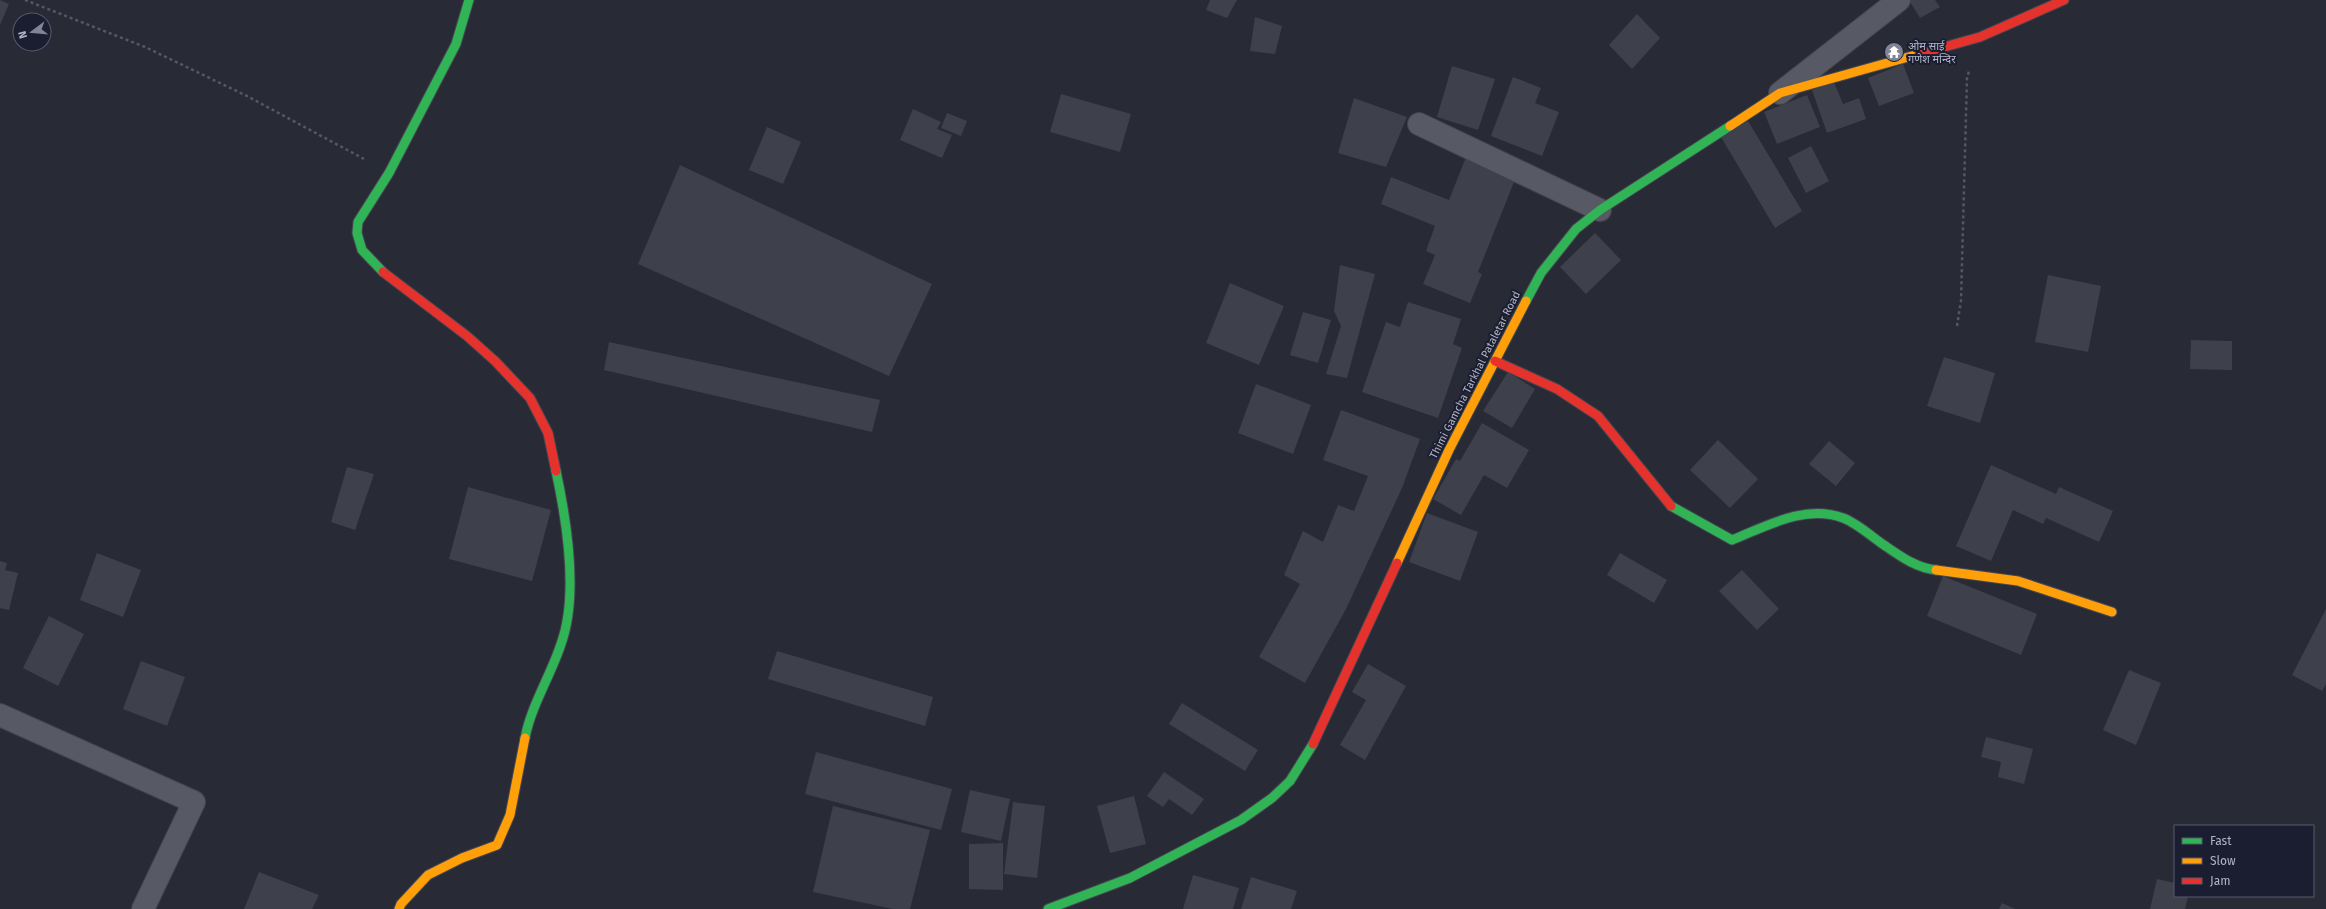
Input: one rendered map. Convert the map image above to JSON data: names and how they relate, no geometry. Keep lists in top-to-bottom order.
{
  "streets": {
    "street": ["Thimi Gamcha Tarkhal Pataletar Road"]
  },
  "places": {
    "temple": ["ओम साई गणेश मन्दिर"]
  },
  "legend": ["Fast", "Slow", "Jam"],
  "north": "left"
}
